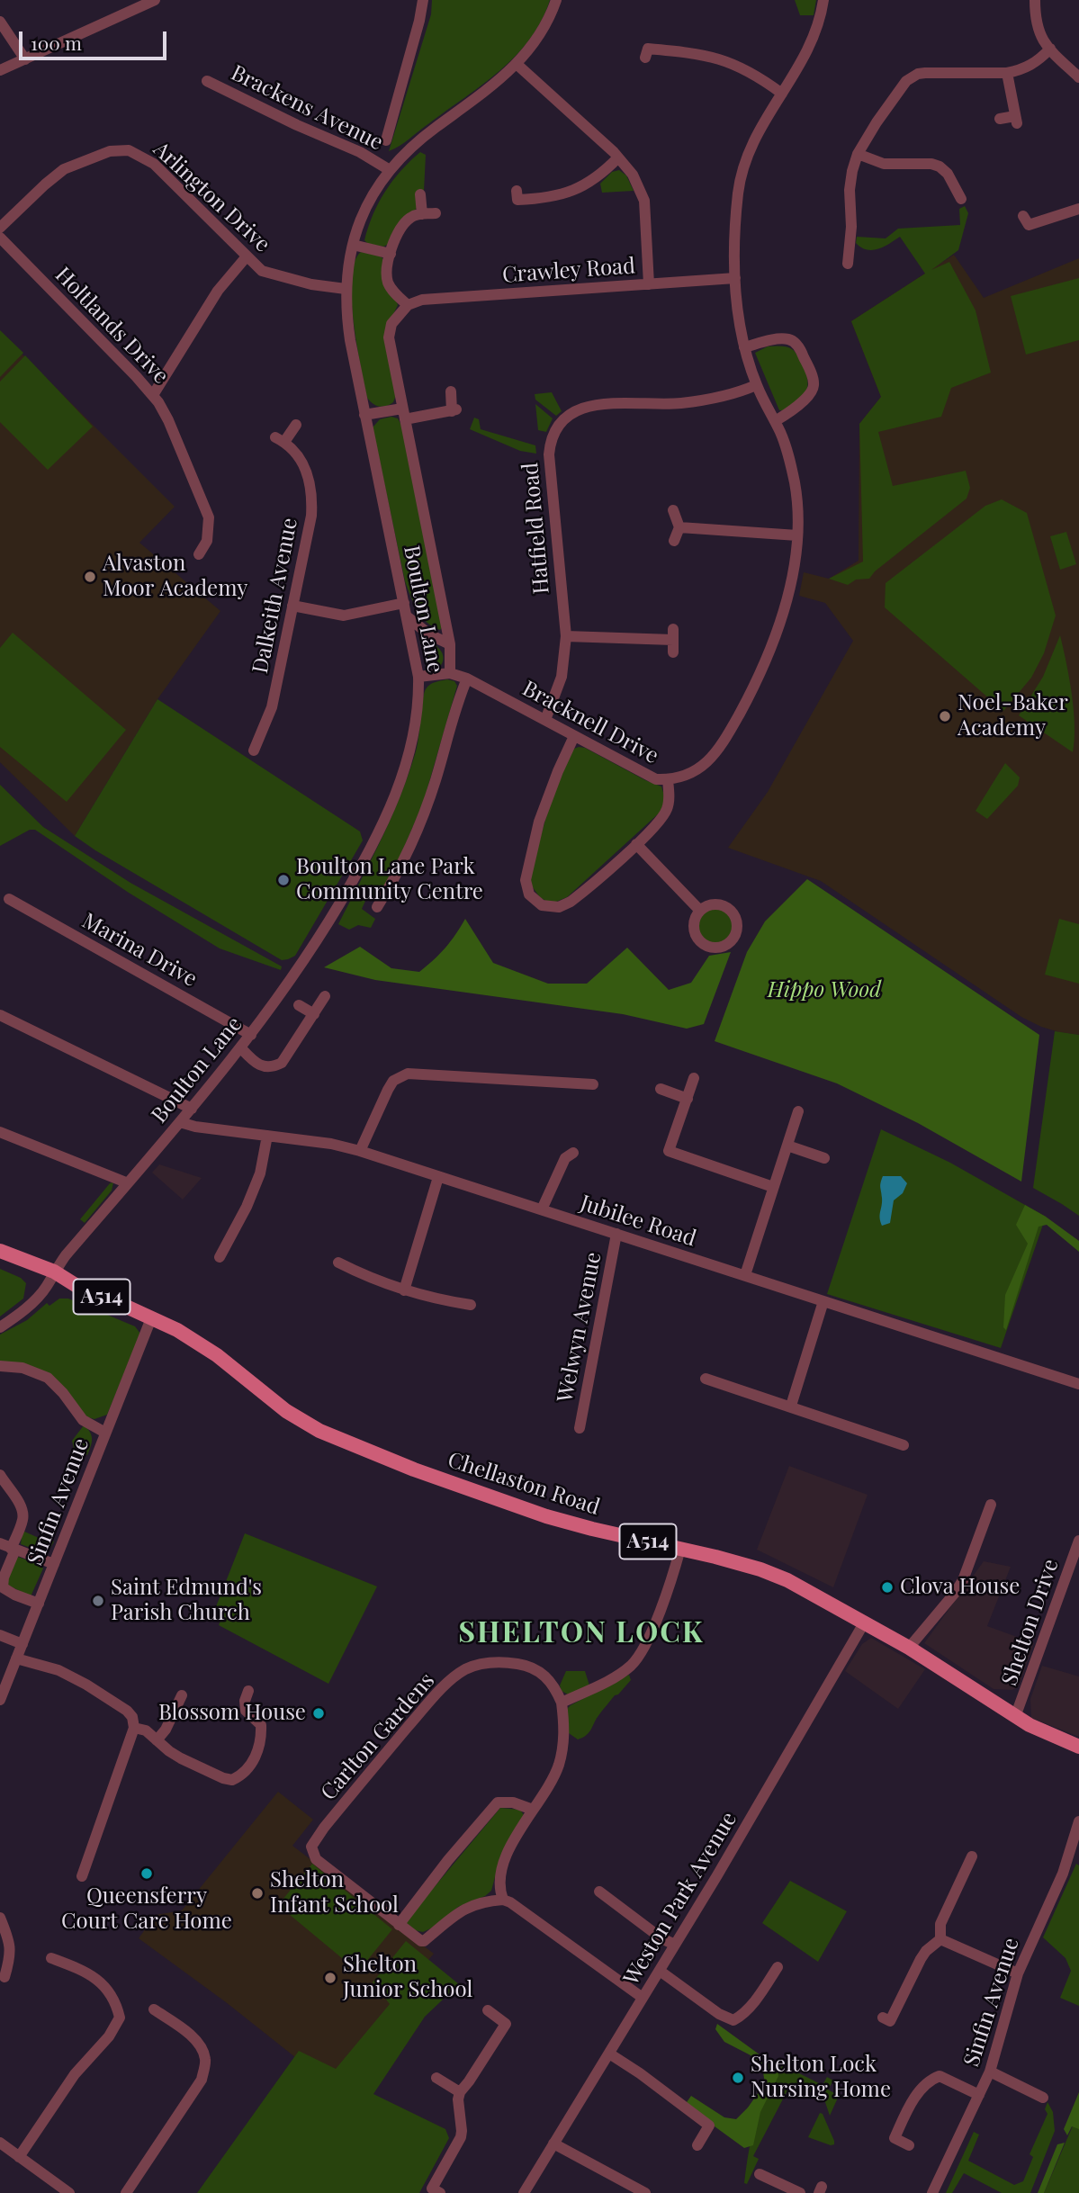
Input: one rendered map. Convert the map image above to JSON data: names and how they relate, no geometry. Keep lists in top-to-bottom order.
{
  "streets": {
    "main road": ["A514", "Chellaston Road"],
    "street": [
      "Brackens Avenue",
      "Arlington Drive",
      "Crawley Road",
      "Holtlands Drive",
      "Hatfield Road",
      "Dalkeith Avenue",
      "Boulton Lane",
      "Bracknell Drive",
      "Marina Drive",
      "Jubilee Road",
      "Welwyn Avenue",
      "Sinfin Avenue",
      "Shelton Drive",
      "Carlton Gardens",
      "Weston Park Avenue"
    ]
  },
  "crossings": [
    ["Brackens Avenue", "Boulton Lane"],
    ["Arlington Drive", "Boulton Lane"],
    ["Crawley Road", "Boulton Lane"],
    ["Crawley Road", "Bracknell Drive"],
    ["Hatfield Road", "Bracknell Drive"],
    ["Boulton Lane", "Bracknell Drive"],
    ["Boulton Lane", "Marina Drive"],
    ["Boulton Lane", "Jubilee Road"],
    ["Boulton Lane", "Chellaston Road"],
    ["Jubilee Road", "Welwyn Avenue"],
    ["Chellaston Road", "Sinfin Avenue"],
    ["Chellaston Road", "Shelton Drive"],
    ["Chellaston Road", "Weston Park Avenue"]
  ],
  "districts": ["SHELTON LOCK"],
  "parks": ["Hippo Wood"],
  "places": [
    "Alvaston Moor Academy",
    "Noel-Baker Academy",
    "Boulton Lane Park Community Centre",
    "Clova House",
    "Saint Edmund's Parish Church",
    "Blossom House",
    "Queensferry Court Care Home",
    "Shelton Infant School",
    "Shelton Junior School",
    "Shelton Lock Nursing Home"
  ],
  "scale_bar": "100 m"
}
